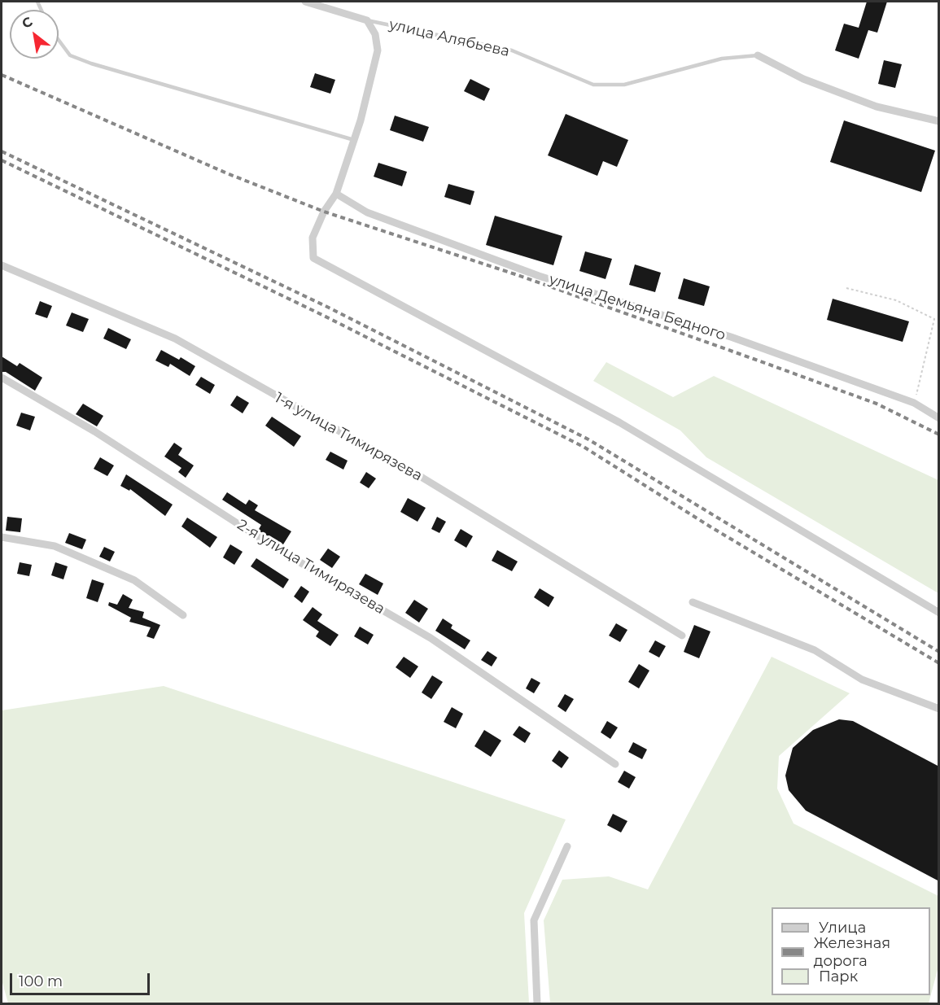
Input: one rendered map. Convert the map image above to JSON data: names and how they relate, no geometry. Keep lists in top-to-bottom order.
{
  "streets": {
    "street": ["улица Демьяна Бедного", "1-я улица Тимирязева", "2-я улица Тимирязева"],
    "lane": ["улица Алябьева"]
  },
  "legend": ["Улица", "Железная дорога", "Парк"],
  "scale_bar": "100 m",
  "north": "top left"
}
